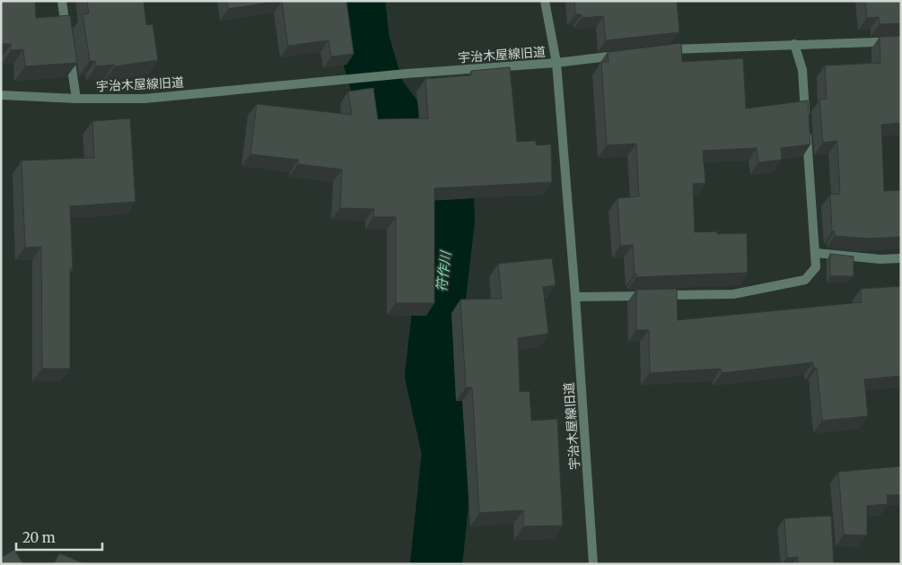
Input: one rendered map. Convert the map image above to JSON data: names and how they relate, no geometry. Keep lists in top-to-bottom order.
{
  "streets": {
    "street": ["宇治木屋線旧道"]
  },
  "water": ["符作川"],
  "scale_bar": "20 m"
}
